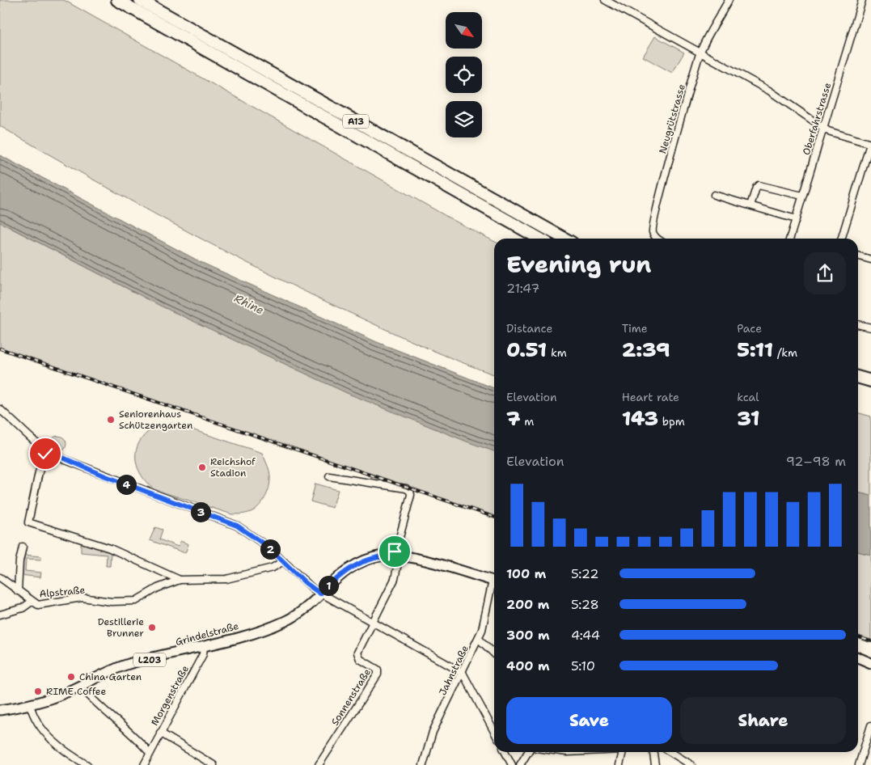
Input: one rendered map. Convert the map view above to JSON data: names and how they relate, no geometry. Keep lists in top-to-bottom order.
{
  "streets": {
    "highway": ["A13"],
    "main road": ["Grindelstraße", "L203"],
    "street": [
      "Neugrütstrasse",
      "Oberfahrstrasse",
      "Alpstraße",
      "Jahnstraße",
      "Morgenstraße",
      "Sonnenstraße"
    ]
  },
  "crossings": [
    ["Grindelstraße", "L203"],
    ["Grindelstraße", "Morgenstraße"]
  ],
  "water": ["Rhine"],
  "places": [
    "Seniorenhaus Schützengarten",
    "Reichshof Stadion",
    "Destillerie Brunner",
    "China Garten",
    "RIME Coffee"
  ],
  "north": "bottom right",
  "page": {
    "heading": ["Evening run", "21:47"],
    "stats": [
      ["Distance", "0.51 km"],
      ["Time", "2:39"],
      ["Pace", "5:11 /km"],
      ["Elevation", "7 m"],
      ["Heart rate", "143 bpm"],
      ["kcal", "31"]
    ],
    "chart": ["Elevation", "92–98 m"],
    "pins": [
      "4",
      "3",
      "2",
      "1"
    ],
    "list": [
      {
        "name": "100 m",
        "note": "5:22"
      },
      {
        "name": "200 m",
        "note": "5:28"
      },
      {
        "name": "300 m",
        "note": "4:44"
      },
      {
        "name": "400 m",
        "note": "5:10"
      }
    ],
    "buttons": ["Save", "Share"]
  }
}
